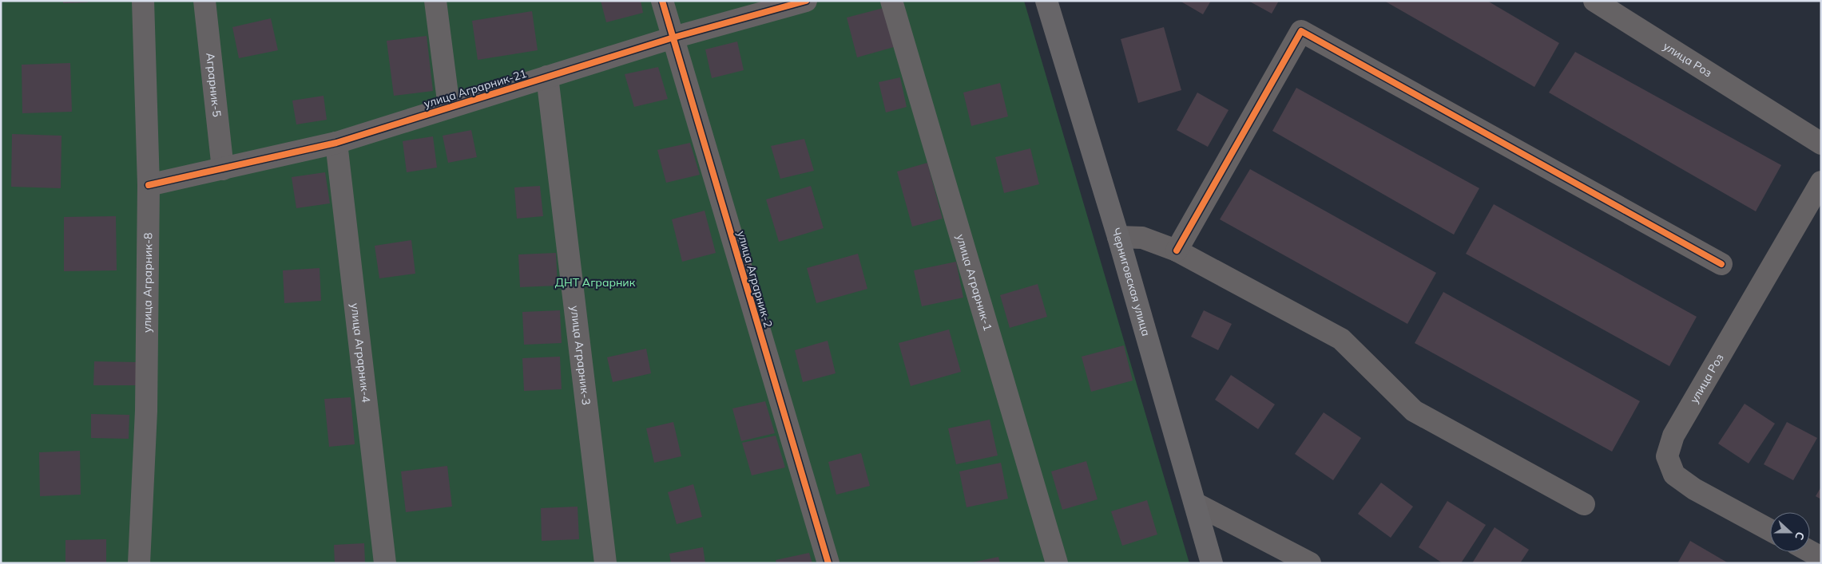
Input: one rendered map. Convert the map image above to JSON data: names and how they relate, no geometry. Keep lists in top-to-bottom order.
{
  "streets": {
    "street": [
      "улица Роз",
      "Аграрник-5",
      "улица Аграрник-21",
      "улица Аграрник-2",
      "Черниговская улица",
      "улица Аграрник-8",
      "улица Аграрник-1",
      "улица Аграрник-4",
      "улица Аграрник-3"
    ]
  },
  "crossings": [
    ["Аграрник-5", "улица Аграрник-21"],
    ["улица Аграрник-21", "улица Аграрник-2"],
    ["улица Аграрник-21", "улица Аграрник-8"],
    ["улица Аграрник-21", "улица Аграрник-4"],
    ["улица Аграрник-21", "улица Аграрник-3"]
  ],
  "parks": ["ДНТ Аграрник"],
  "north": "right"
}
